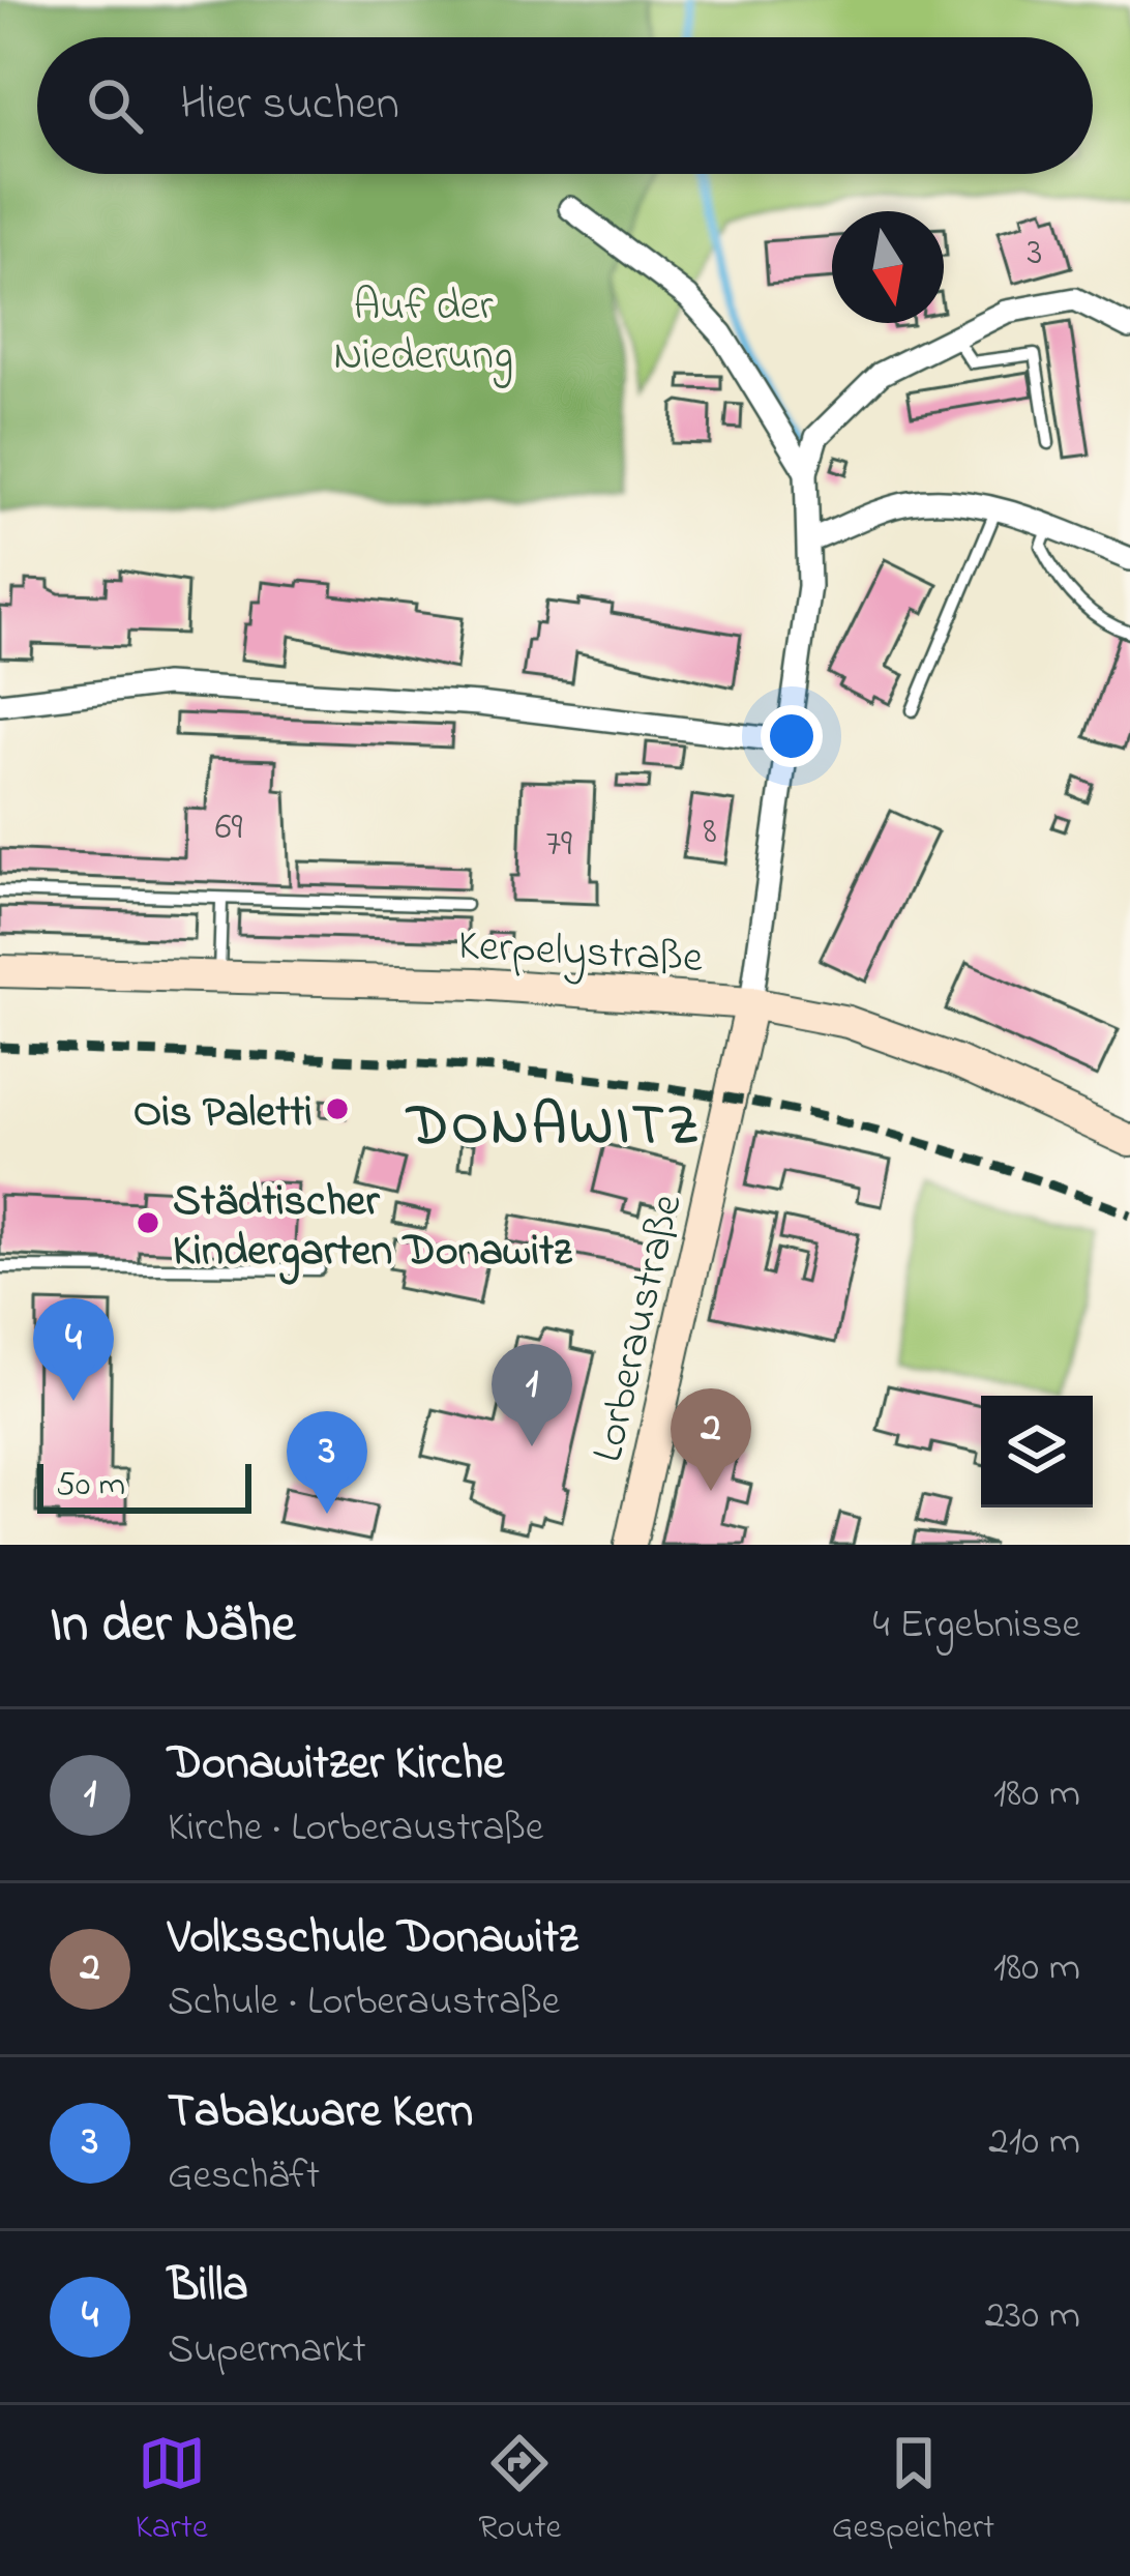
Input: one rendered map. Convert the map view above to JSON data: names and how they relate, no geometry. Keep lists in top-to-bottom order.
{
  "streets": {
    "main road": ["Kerpelystraße", "Lorberaustraße"]
  },
  "crossings": [
    ["Kerpelystraße", "Lorberaustraße"]
  ],
  "districts": ["DONAWITZ"],
  "parks": ["Auf der Niederung"],
  "places": ["Ois Paletti", "Städtischer Kindergarten Donawitz"],
  "house_numbers": [
    "3",
    "69",
    "8",
    "79"
  ],
  "scale_bar": "50 m",
  "north": "bottom",
  "page": {
    "search": "Hier suchen",
    "pins": [
      "4",
      "1",
      "2",
      "3"
    ],
    "scale": "50 m",
    "heading": ["In der Nähe", "4 Ergebnisse"],
    "list": [
      {
        "mark": "1",
        "name": "Donawitzer Kirche",
        "note": "Kirche · Lorberaustraße",
        "value": "180 m"
      },
      {
        "mark": "2",
        "name": "Volksschule Donawitz",
        "note": "Schule · Lorberaustraße",
        "value": "180 m"
      },
      {
        "mark": "3",
        "name": "Tabakware Kern",
        "note": "Geschäft",
        "value": "210 m"
      },
      {
        "mark": "4",
        "name": "Billa",
        "note": "Supermarkt",
        "value": "230 m"
      }
    ],
    "nav": ["Karte", "Route", "Gespeichert"]
  }
}
